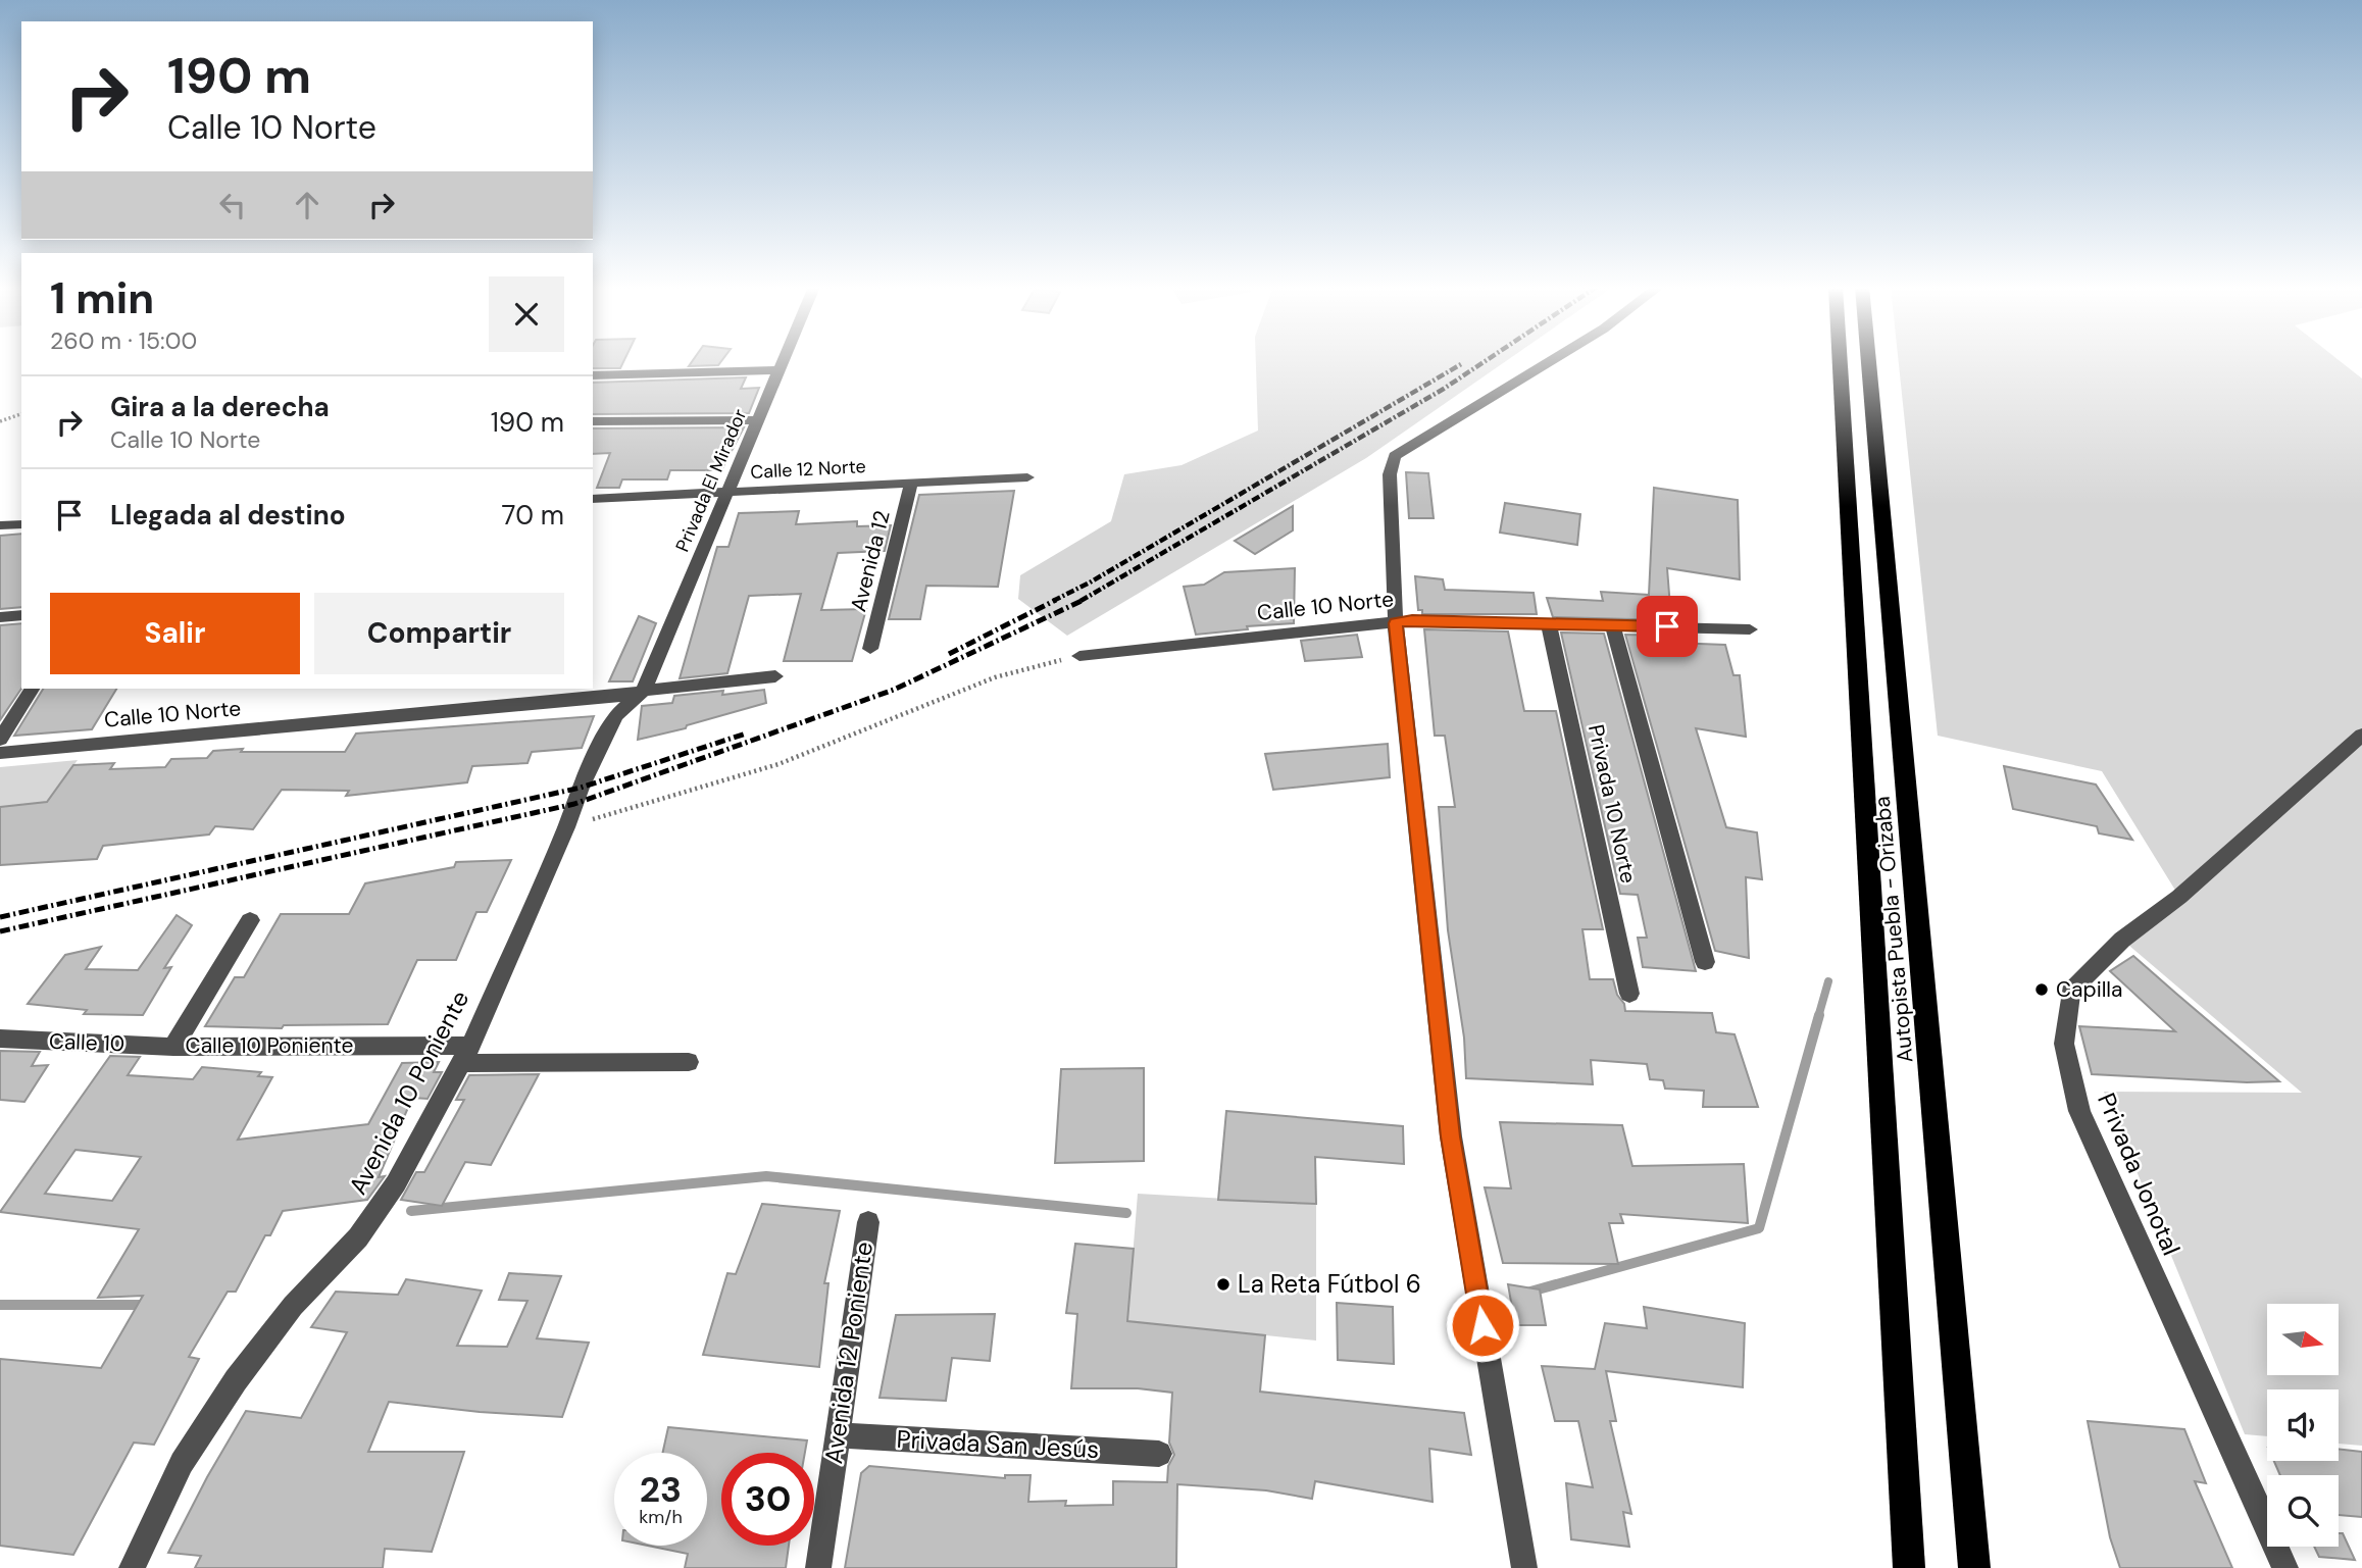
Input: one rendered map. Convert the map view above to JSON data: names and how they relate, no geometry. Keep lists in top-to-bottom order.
{
  "streets": {
    "highway": ["Autopista Puebla - Orizaba"],
    "street": [
      "Calle 12 Norte",
      "Privada El Mirador",
      "Avenida 12",
      "Calle 10 Norte",
      "Privada 10 Norte",
      "Calle 10",
      "Calle 10 Poniente",
      "Avenida 10 Poniente",
      "Privada Jonotal",
      "Avenida 12 Poniente",
      "Privada San Jesús"
    ]
  },
  "crossings": [
    ["Calle 12 Norte", "Privada El Mirador"],
    ["Calle 12 Norte", "Avenida 12"],
    ["Privada El Mirador", "Calle 10 Norte"],
    ["Privada El Mirador", "Avenida 10 Poniente"],
    ["Calle 10 Norte", "Privada 10 Norte"],
    ["Calle 10 Norte", "Avenida 10 Poniente"],
    ["Calle 10", "Calle 10 Poniente"],
    ["Calle 10 Poniente", "Avenida 10 Poniente"],
    ["Avenida 12 Poniente", "Privada San Jesús"]
  ],
  "places": ["Capilla", "La Reta Fútbol 6"],
  "north": "right",
  "page": {
    "turn": ["190 m", "Calle 10 Norte"],
    "heading": ["1 min", "260 m · 15:00"],
    "list": [
      {
        "name": "Gira a la derecha",
        "note": "Calle 10 Norte",
        "value": "190 m"
      },
      {
        "name": "Llegada al destino",
        "value": "70 m"
      }
    ],
    "buttons": ["Salir", "Compartir"],
    "speed": "23 km/h",
    "limit": "30"
  }
}
